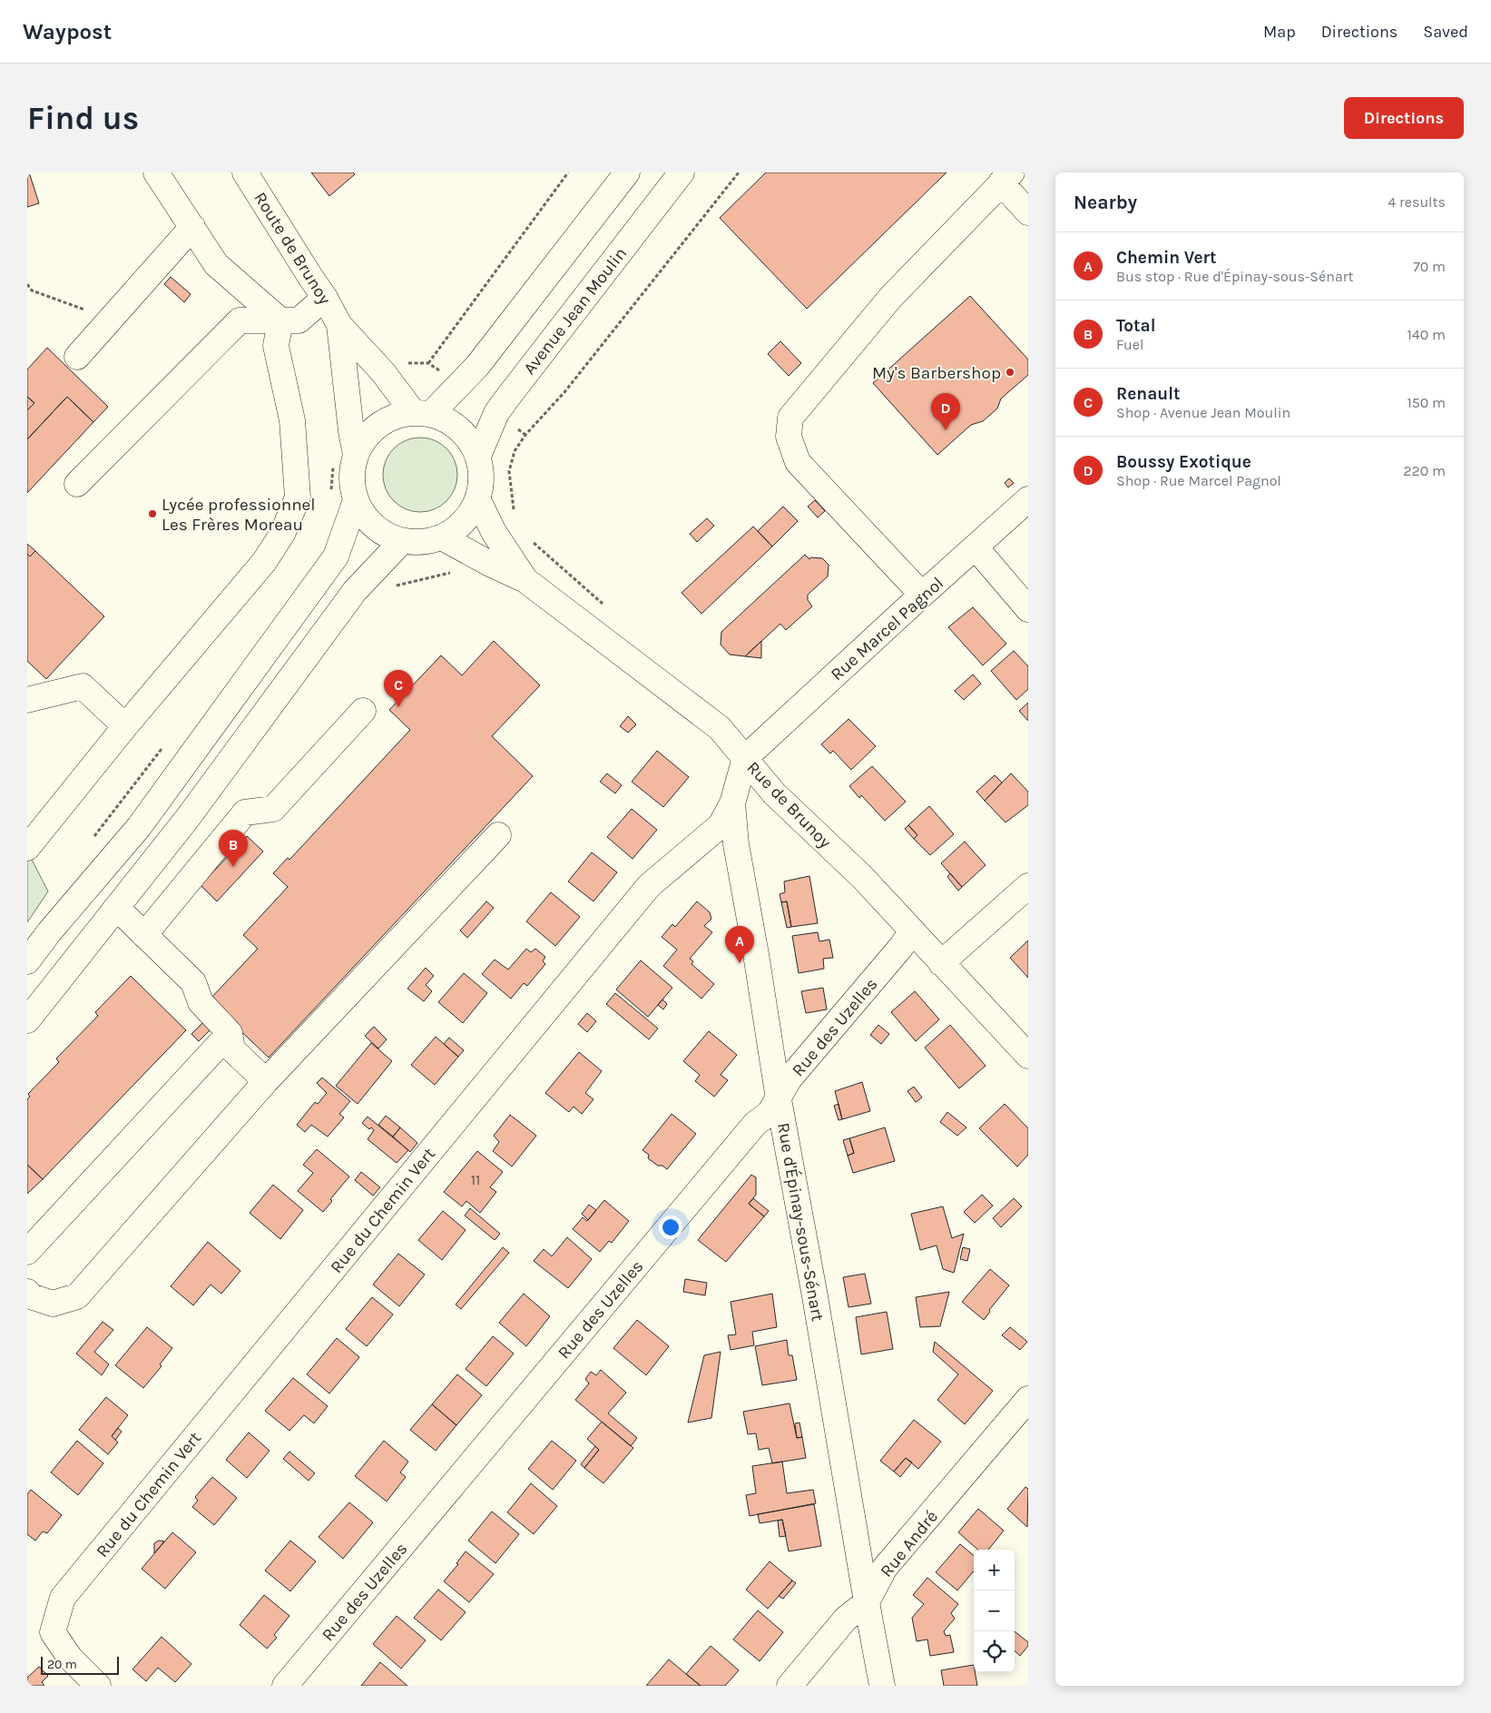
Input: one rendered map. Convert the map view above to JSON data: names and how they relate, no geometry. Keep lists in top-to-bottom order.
{
  "streets": {
    "street": [
      "Route de Brunoy",
      "Avenue Jean Moulin",
      "Rue Marcel Pagnol",
      "Rue de Brunoy",
      "Rue des Uzelles",
      "Rue du Chemin Vert",
      "Rue d'Épinay-sous-Sénart",
      "Rue André"
    ]
  },
  "crossings": [
    ["Route de Brunoy", "Avenue Jean Moulin"],
    ["Route de Brunoy", "Rue de Brunoy"],
    ["Avenue Jean Moulin", "Rue de Brunoy"],
    ["Rue Marcel Pagnol", "Rue de Brunoy"],
    ["Rue Marcel Pagnol", "Rue d'Épinay-sous-Sénart"],
    ["Rue de Brunoy", "Rue des Uzelles"],
    ["Rue de Brunoy", "Rue d'Épinay-sous-Sénart"],
    ["Rue des Uzelles", "Rue d'Épinay-sous-Sénart"],
    ["Rue du Chemin Vert", "Rue d'Épinay-sous-Sénart"],
    ["Rue d'Épinay-sous-Sénart", "Rue André"]
  ],
  "places": ["My's Barbershop", "Lycée professionnel Les Frères Moreau"],
  "house_numbers": ["11"],
  "scale_bar": "20 m",
  "page": {
    "header": "Waypost",
    "nav": ["Map", "Directions", "Saved"],
    "buttons": "Directions",
    "title": "Find us",
    "heading": ["Nearby", "4 results"],
    "list": [
      {
        "mark": "A",
        "name": "Chemin Vert",
        "note": "Bus stop · Rue d'Épinay-sous-Sénart",
        "value": "70 m"
      },
      {
        "mark": "B",
        "name": "Total",
        "note": "Fuel",
        "value": "140 m"
      },
      {
        "mark": "C",
        "name": "Renault",
        "note": "Shop · Avenue Jean Moulin",
        "value": "150 m"
      },
      {
        "mark": "D",
        "name": "Boussy Exotique",
        "note": "Shop · Rue Marcel Pagnol",
        "value": "220 m"
      }
    ],
    "pins": [
      "D",
      "C",
      "B",
      "A"
    ],
    "map_buttons": ["+", "−"],
    "scale": "20 m"
  }
}
